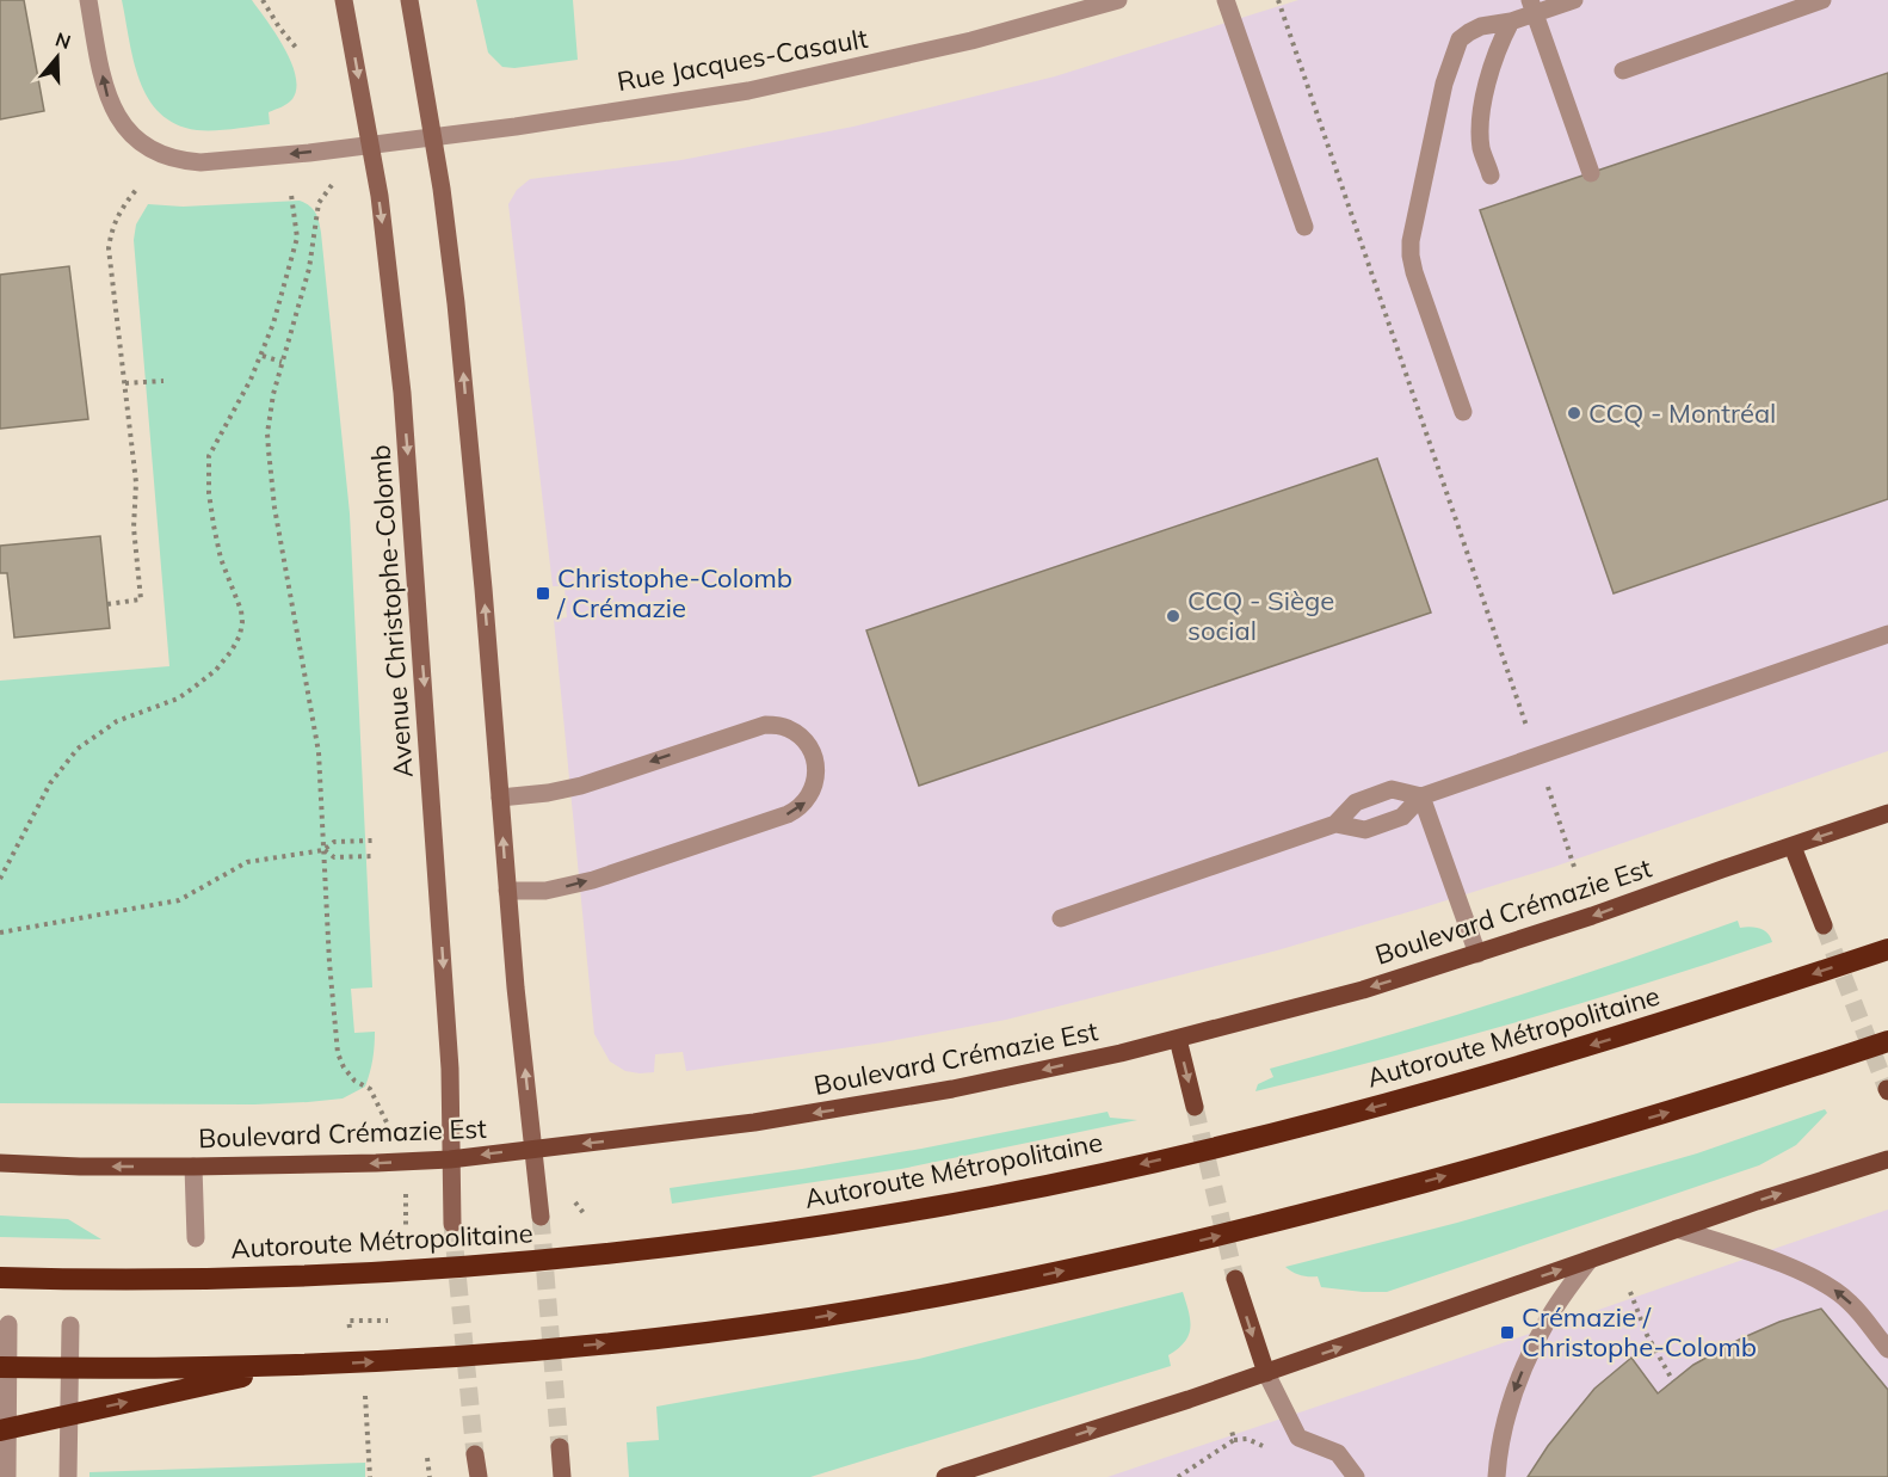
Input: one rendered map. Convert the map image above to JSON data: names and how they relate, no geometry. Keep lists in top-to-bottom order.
{
  "streets": {
    "highway": ["Autoroute Métropolitaine"],
    "main road": ["Avenue Christophe-Colomb", "Boulevard Crémazie Est"],
    "street": ["Rue Jacques-Casault"]
  },
  "crossings": [
    ["Rue Jacques-Casault", "Avenue Christophe-Colomb"],
    ["Avenue Christophe-Colomb", "Boulevard Crémazie Est"]
  ],
  "one_way": ["Boulevard Crémazie Est"],
  "places": {
    "other": ["CCQ - Montréal", "CCQ - Siège social"],
    "transit": ["Christophe-Colomb / Crémazie", "Crémazie / Christophe-Colomb"]
  },
  "north": "top"
}
